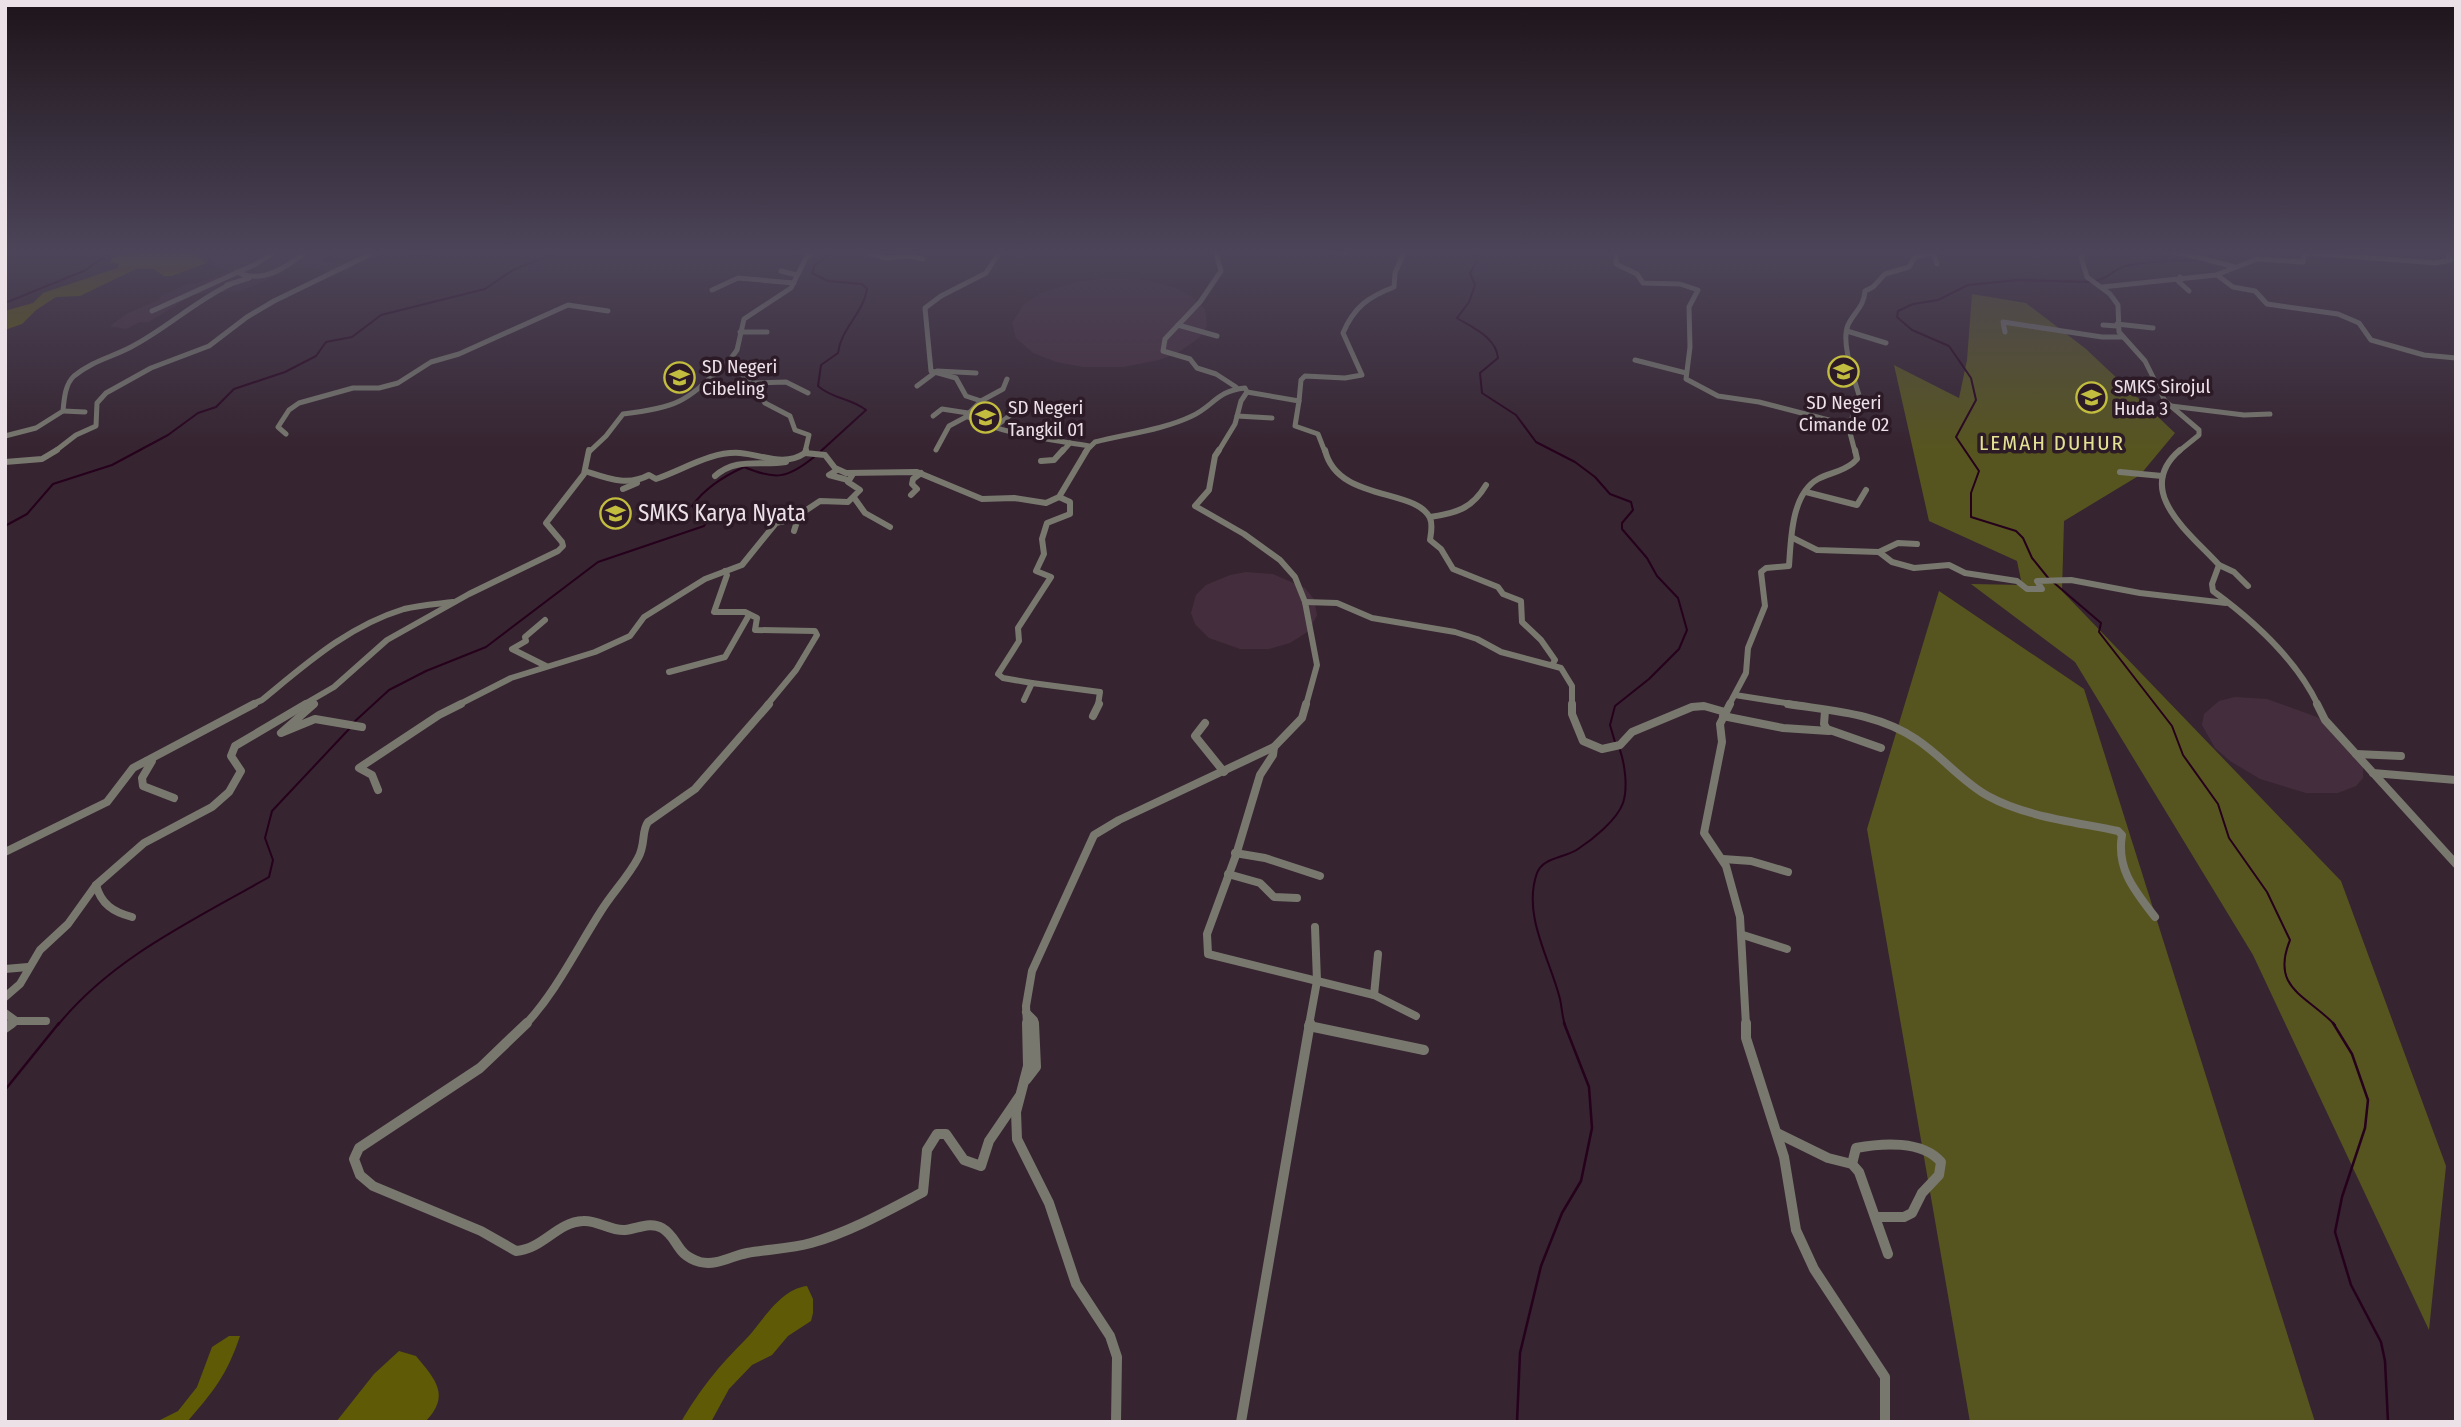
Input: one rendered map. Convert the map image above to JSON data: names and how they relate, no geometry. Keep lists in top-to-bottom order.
{
  "districts": ["LEMAH DUHUR"],
  "places": {
    "school or university": [
      "SD Negeri Cimande 02",
      "SD Negeri Cibeling",
      "SMKS Sirojul Huda 3",
      "SD Negeri Tangkil 01",
      "SMKS Karya Nyata"
    ]
  }
}
